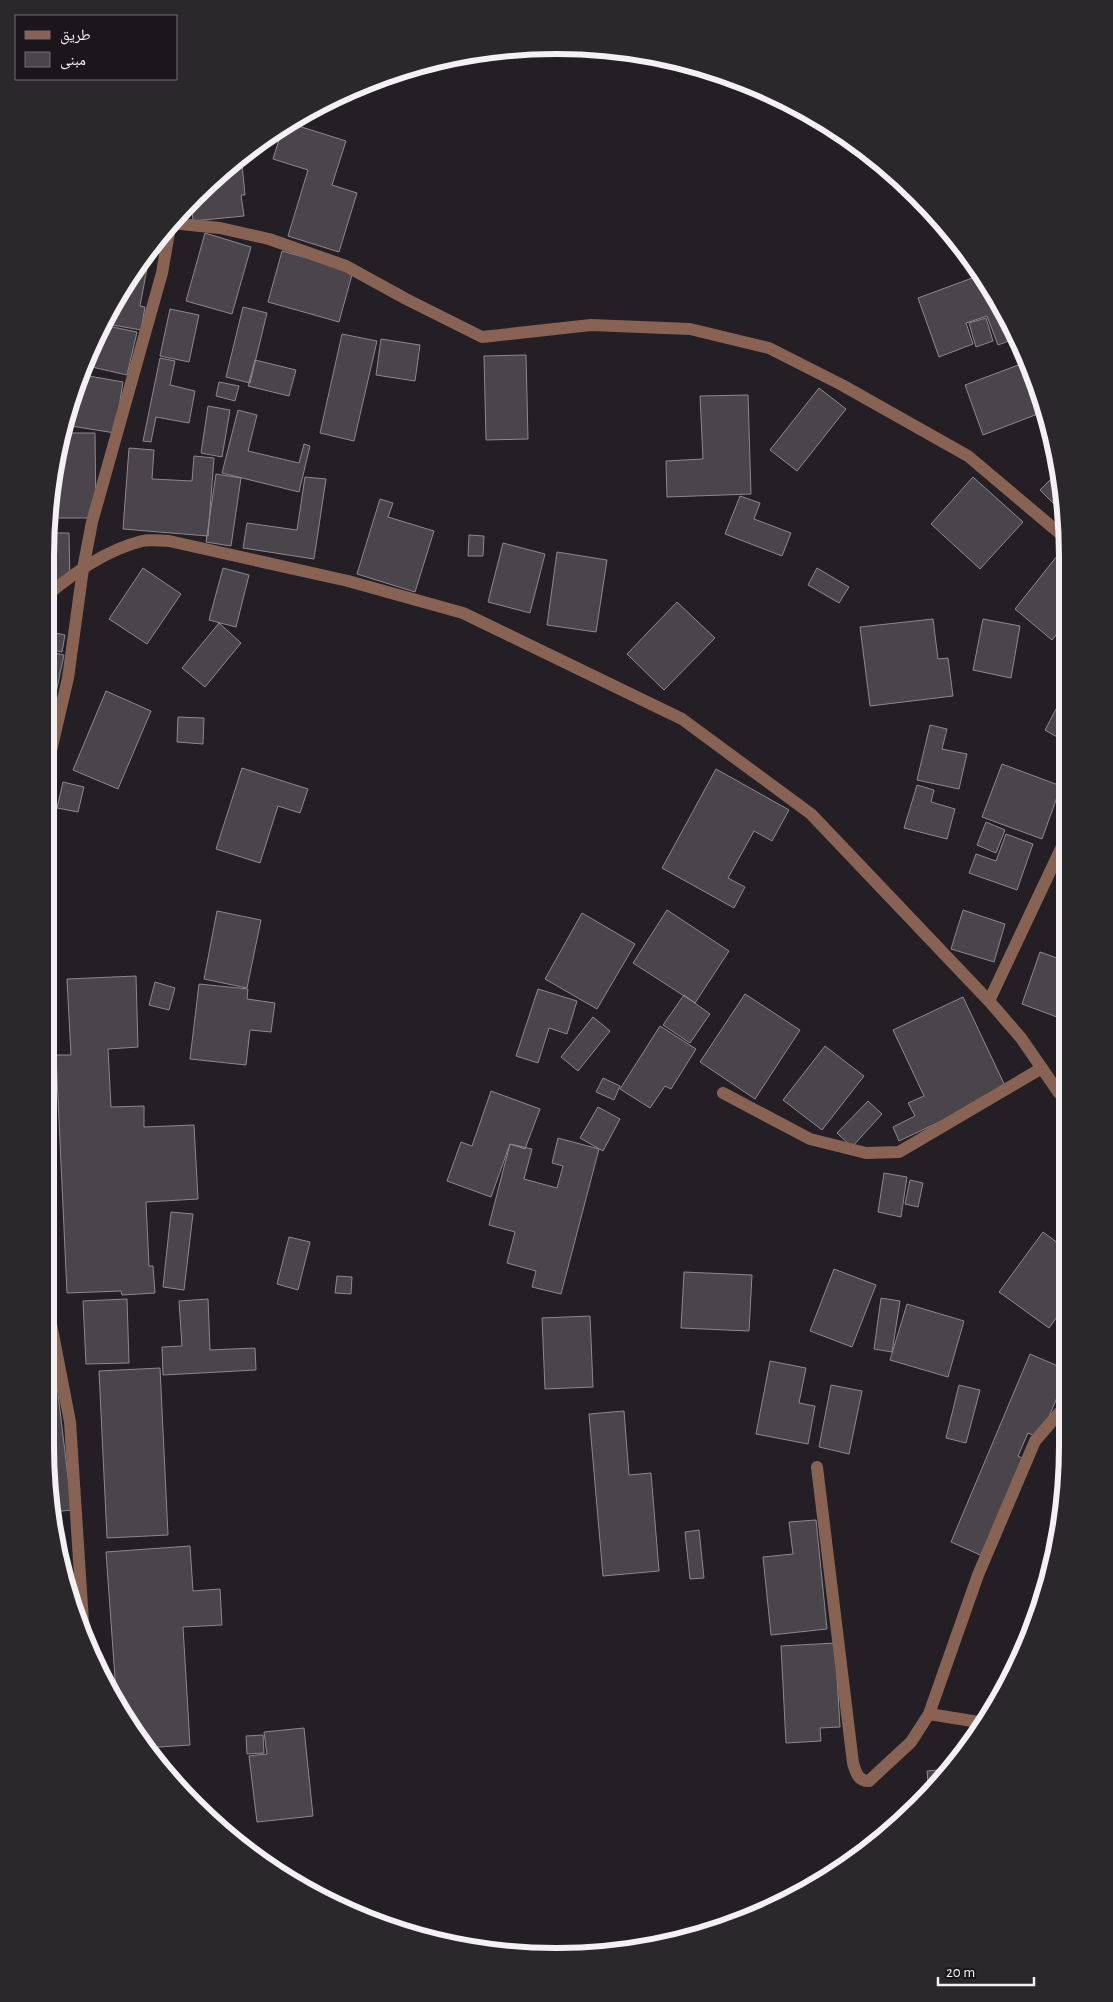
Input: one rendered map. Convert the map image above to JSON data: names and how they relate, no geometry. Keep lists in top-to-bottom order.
{
  "legend": ["طريق", "مبنى"],
  "scale_bar": "20 m"
}
